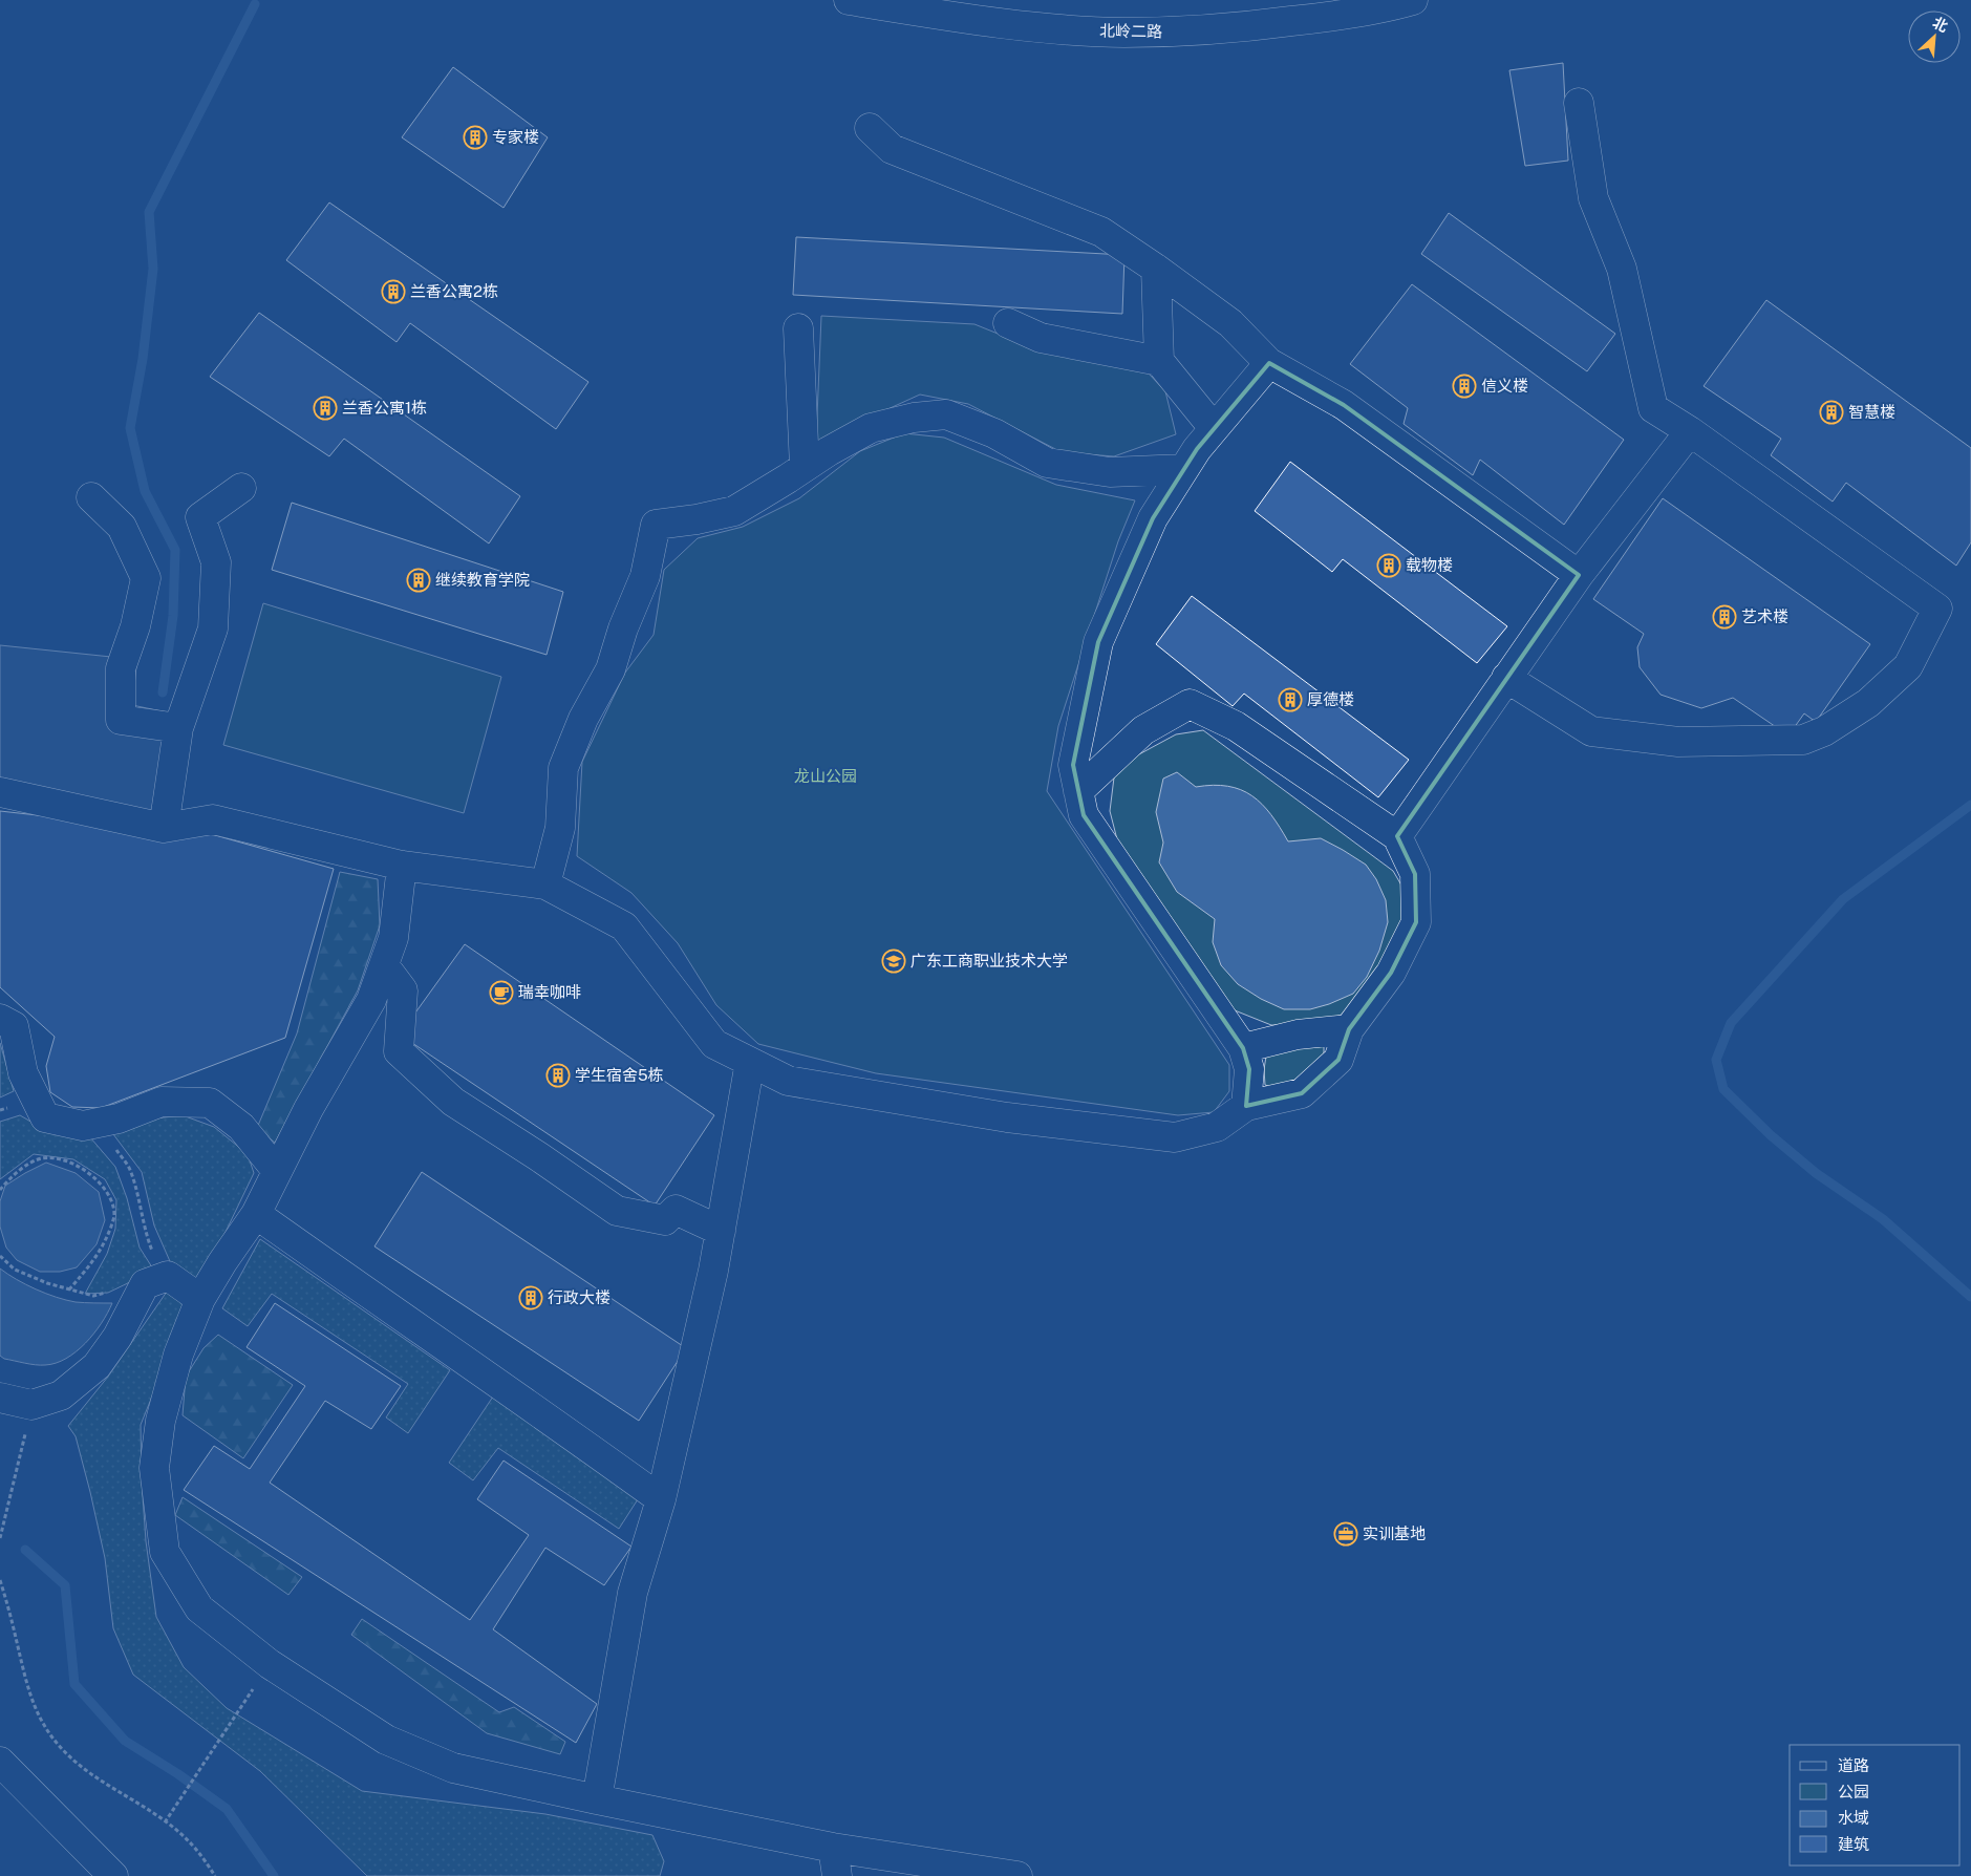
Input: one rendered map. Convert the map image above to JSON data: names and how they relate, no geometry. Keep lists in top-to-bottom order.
{
  "streets": {
    "street": ["北岭二路"]
  },
  "parks": ["龙山公园"],
  "places": {
    "building": [
      "专家楼",
      "兰香公寓2栋",
      "信义楼",
      "兰香公寓1栋",
      "智慧楼",
      "载物楼",
      "继续教育学院",
      "艺术楼",
      "厚德楼",
      "学生宿舍5栋",
      "行政大楼"
    ],
    "school or university": ["广东工商职业技术大学"],
    "cafe": ["瑞幸咖啡"],
    "office": ["实训基地"]
  },
  "legend": [
    "道路",
    "公园",
    "水域",
    "建筑"
  ],
  "north": "top right"
}
